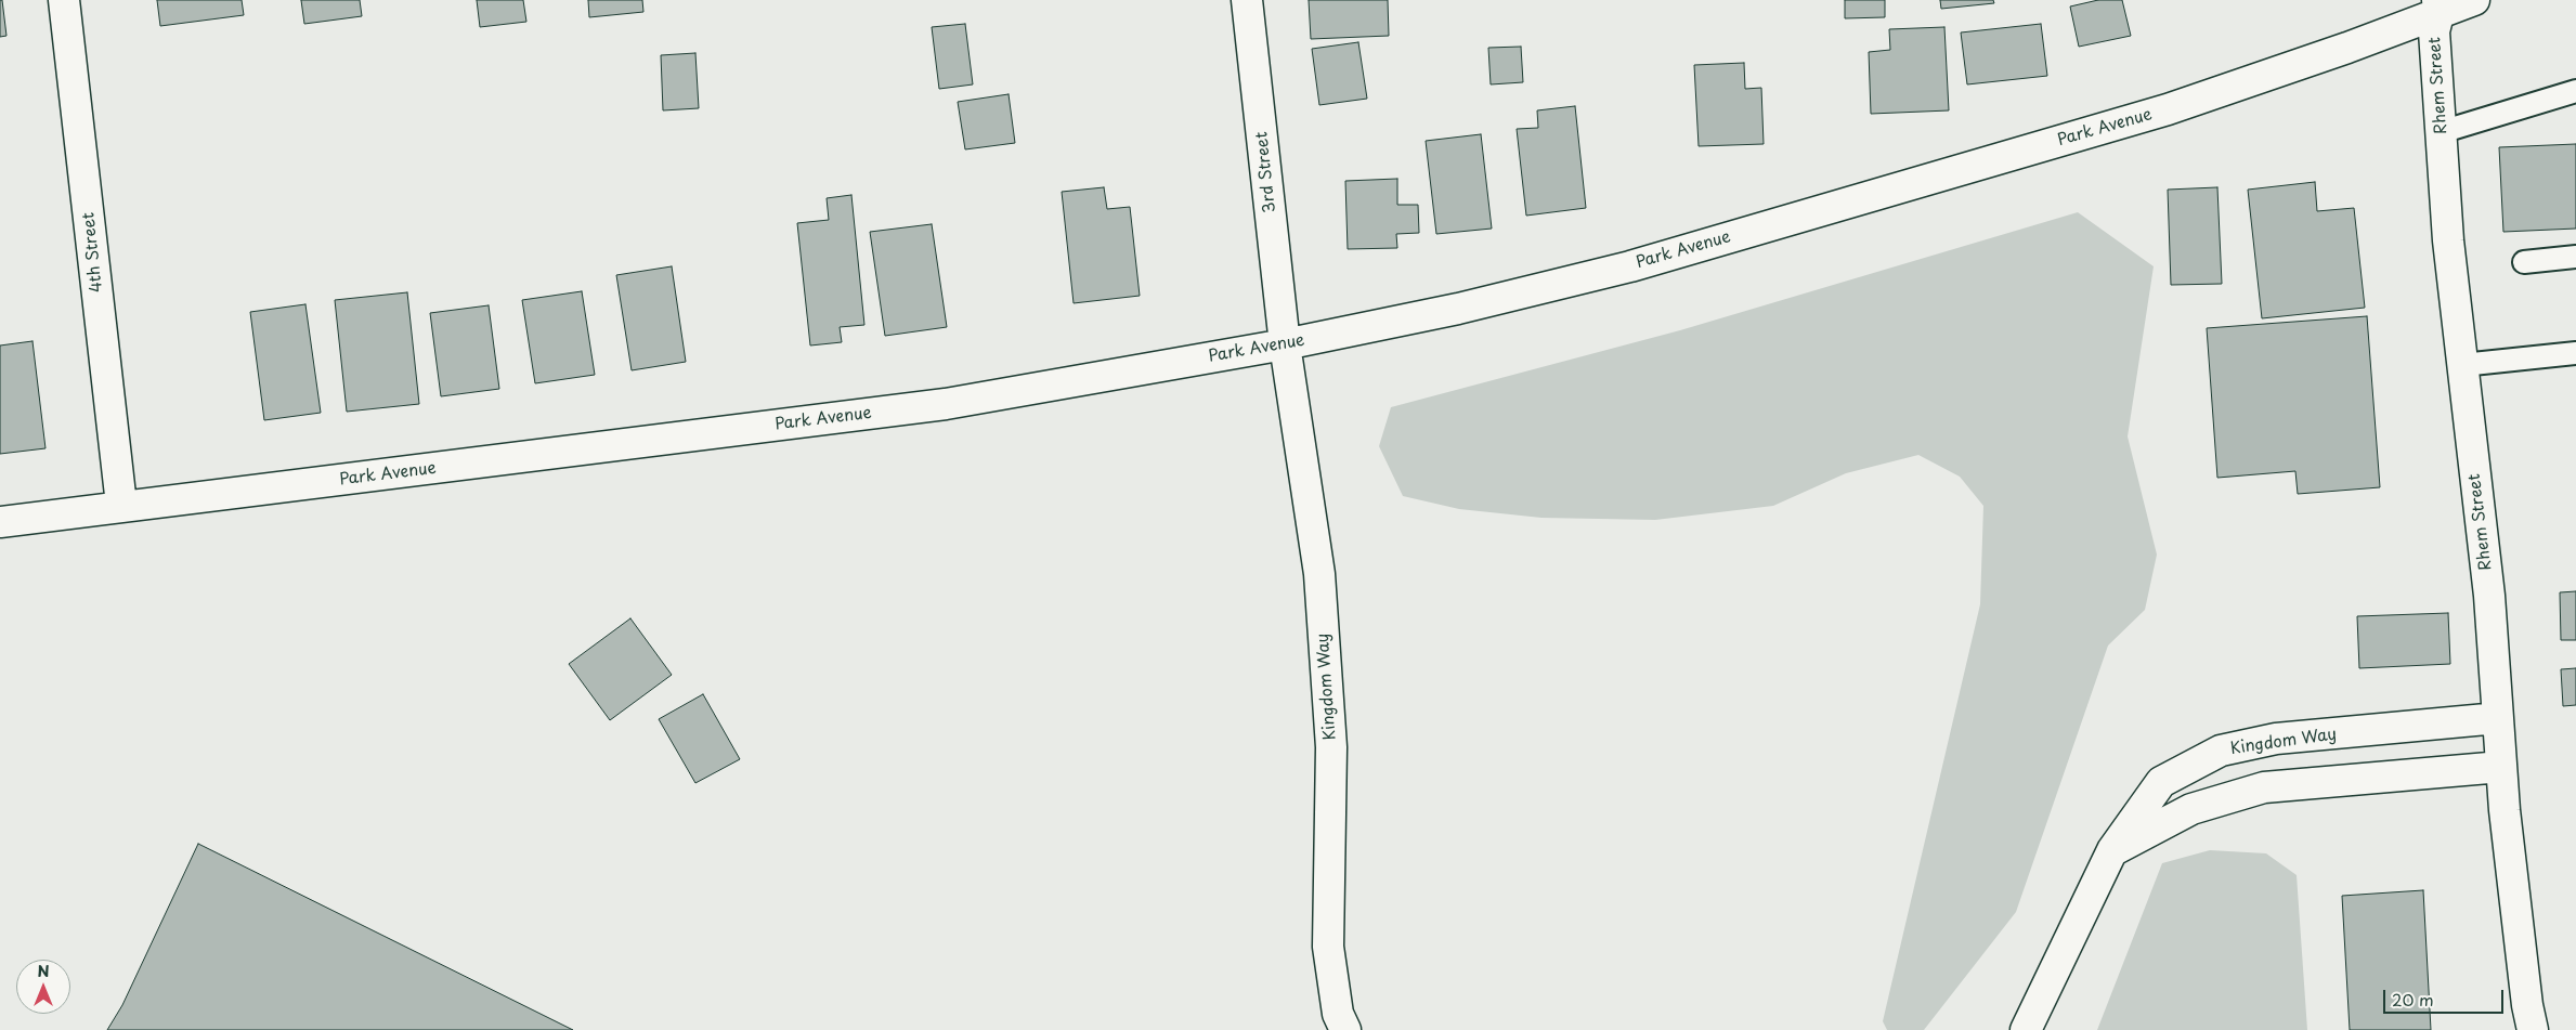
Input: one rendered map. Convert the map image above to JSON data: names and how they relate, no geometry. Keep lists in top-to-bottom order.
{
  "streets": {
    "street": [
      "Rhem Street",
      "Park Avenue",
      "3rd Street",
      "4th Street",
      "Kingdom Way"
    ]
  },
  "crossings": [
    ["Rhem Street", "Park Avenue"],
    ["Rhem Street", "Kingdom Way"],
    ["Park Avenue", "3rd Street"],
    ["Park Avenue", "4th Street"],
    ["Park Avenue", "Kingdom Way"],
    ["3rd Street", "Kingdom Way"]
  ],
  "scale_bar": "20 m",
  "north": "top"
}
